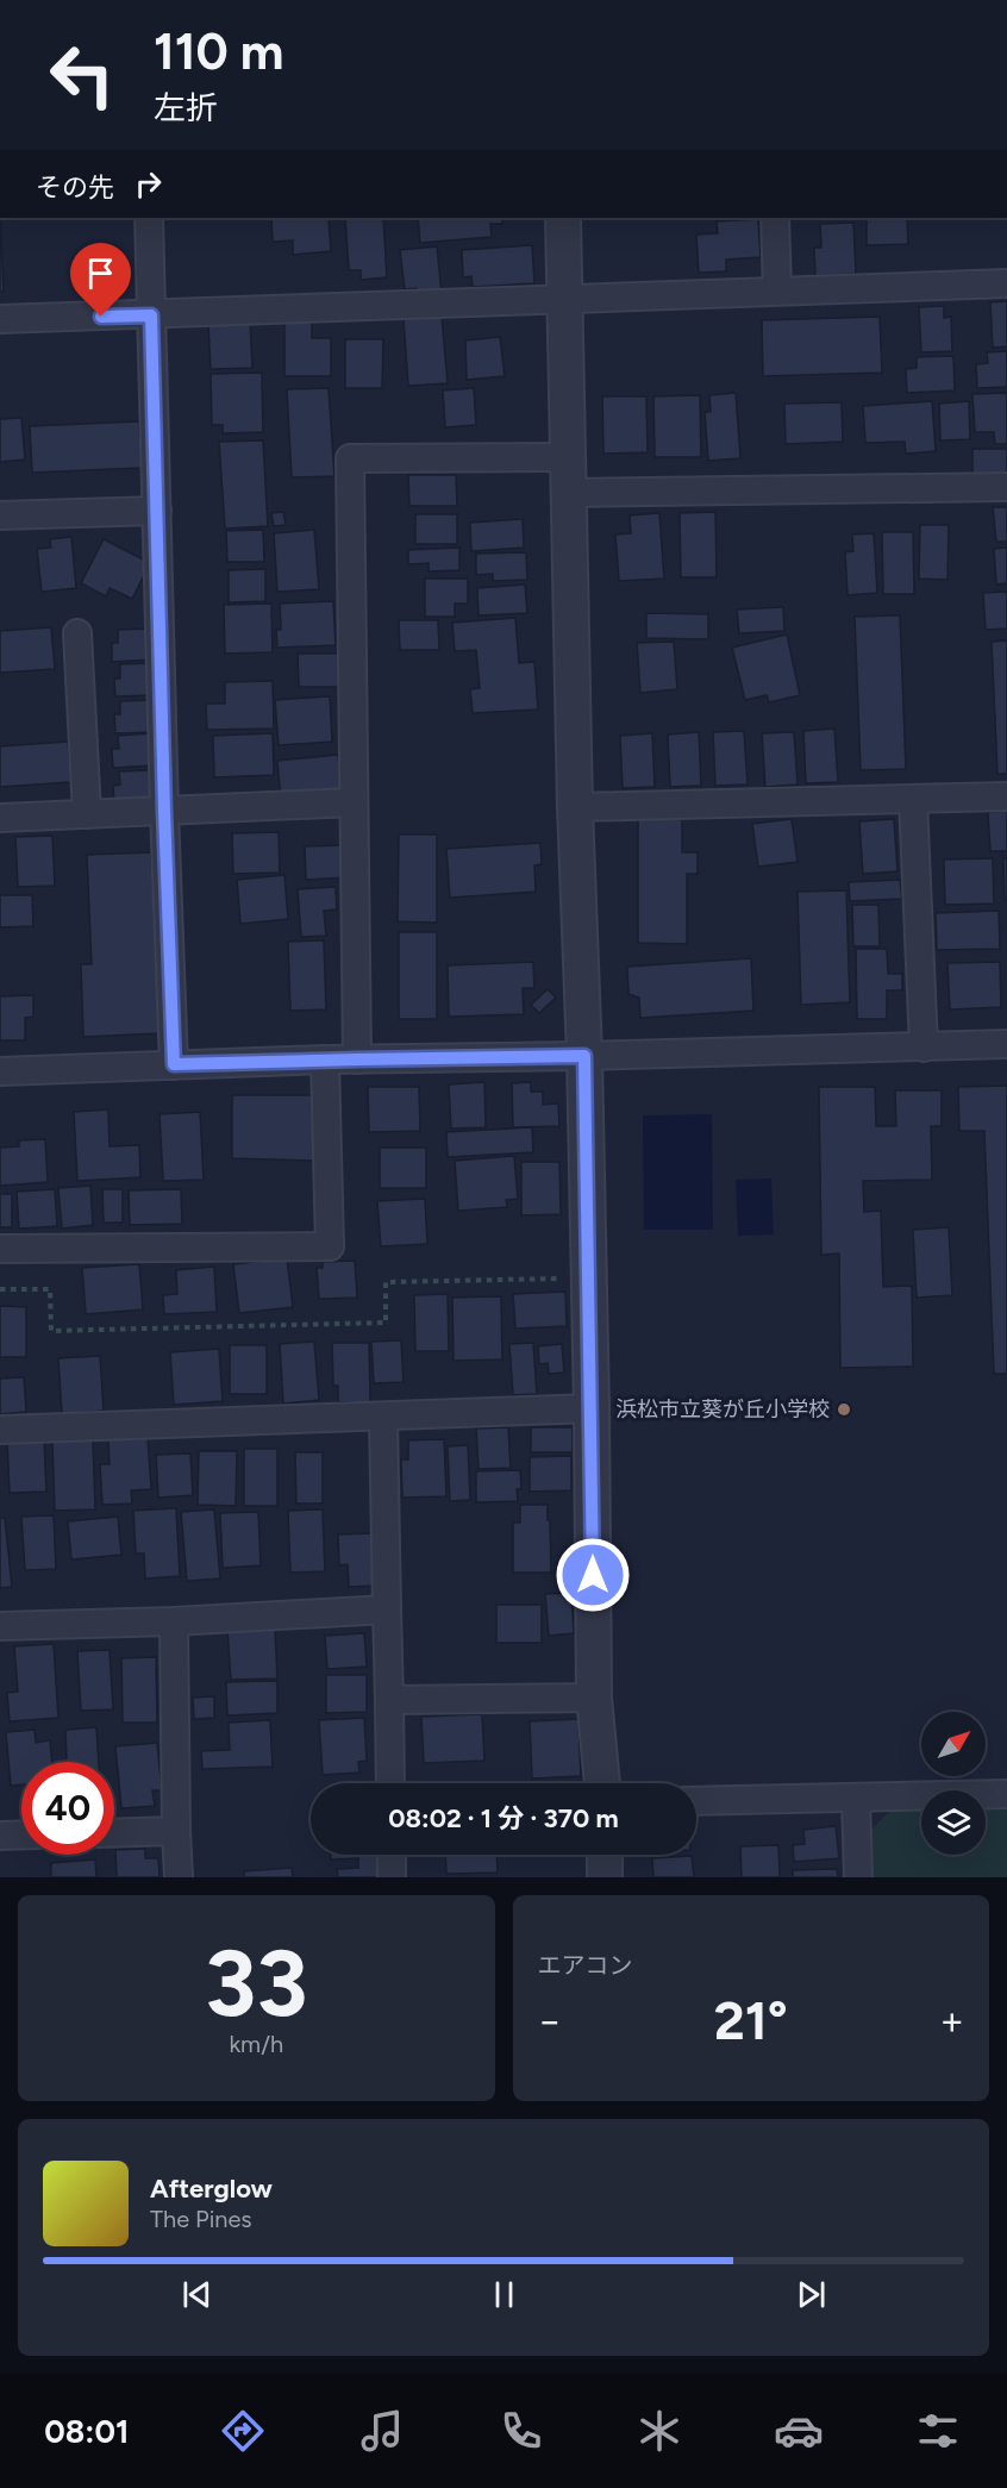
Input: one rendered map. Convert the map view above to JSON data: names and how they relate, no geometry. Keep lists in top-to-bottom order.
{
  "places": ["浜松市立葵が丘小学校"],
  "north": "top right",
  "page": {
    "turn": ["110 m", "左折"],
    "then": "その先",
    "limit": "40",
    "trip": "08:02 · 1 分 · 370 m",
    "tile": [
      ["33", "km/h"],
      "エアコン"
    ],
    "heat": ["−", "21°", "+"],
    "song": ["Afterglow", "The Pines"],
    "tabs": "08:01"
  }
}
